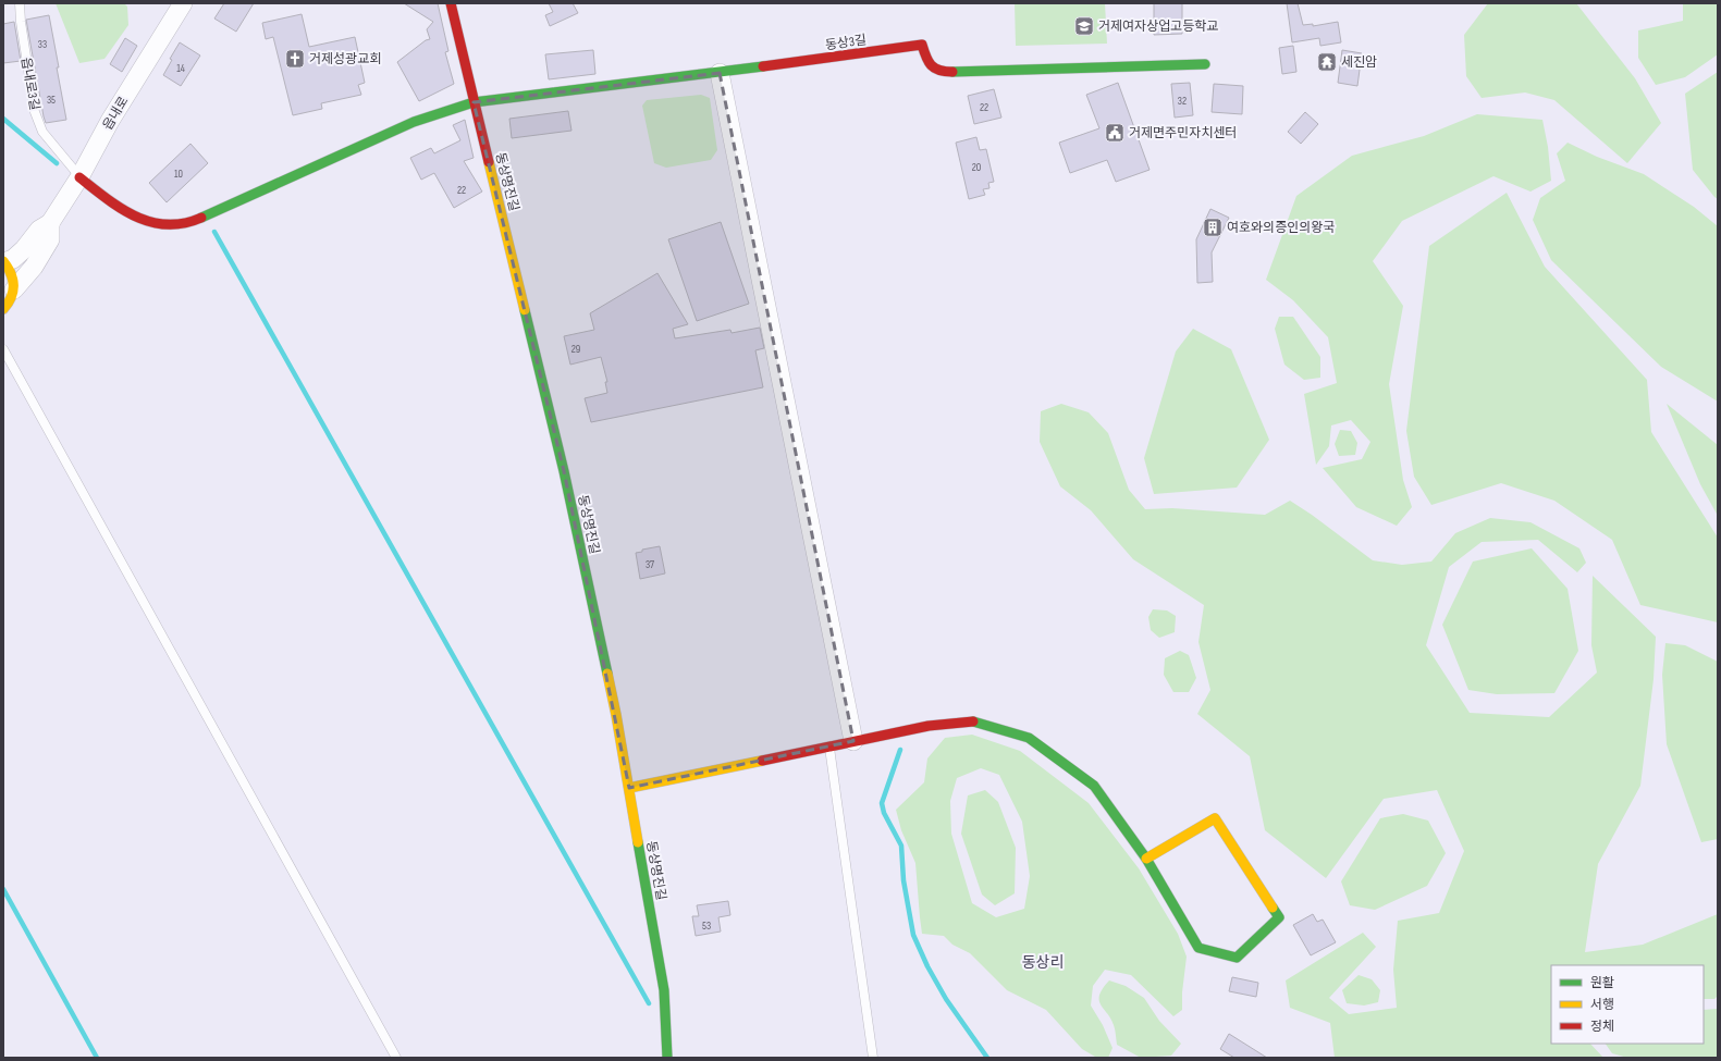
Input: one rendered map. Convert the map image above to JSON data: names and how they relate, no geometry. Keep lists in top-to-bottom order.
{
  "streets": {
    "street": ["동상3길", "읍내로", "동상명진길"],
    "lane": ["읍내로3길"]
  },
  "crossings": [
    ["동상3길", "읍내로3길"],
    ["동상3길", "읍내로"],
    ["동상3길", "동상명진길"],
    ["읍내로3길", "읍내로"]
  ],
  "districts": ["동상리"],
  "places": {
    "school or university": ["거제여자상업고등학교"],
    "church": ["거제성광교회"],
    "temple": ["세진암"],
    "public building": ["거제면주민자치센터"],
    "building": ["여호와의증인의왕국"]
  },
  "house_numbers": [
    "33",
    "14",
    "35",
    "32",
    "22",
    "20",
    "10",
    "22",
    "29",
    "37",
    "53"
  ],
  "legend": ["원활", "서행", "정체"]
}
